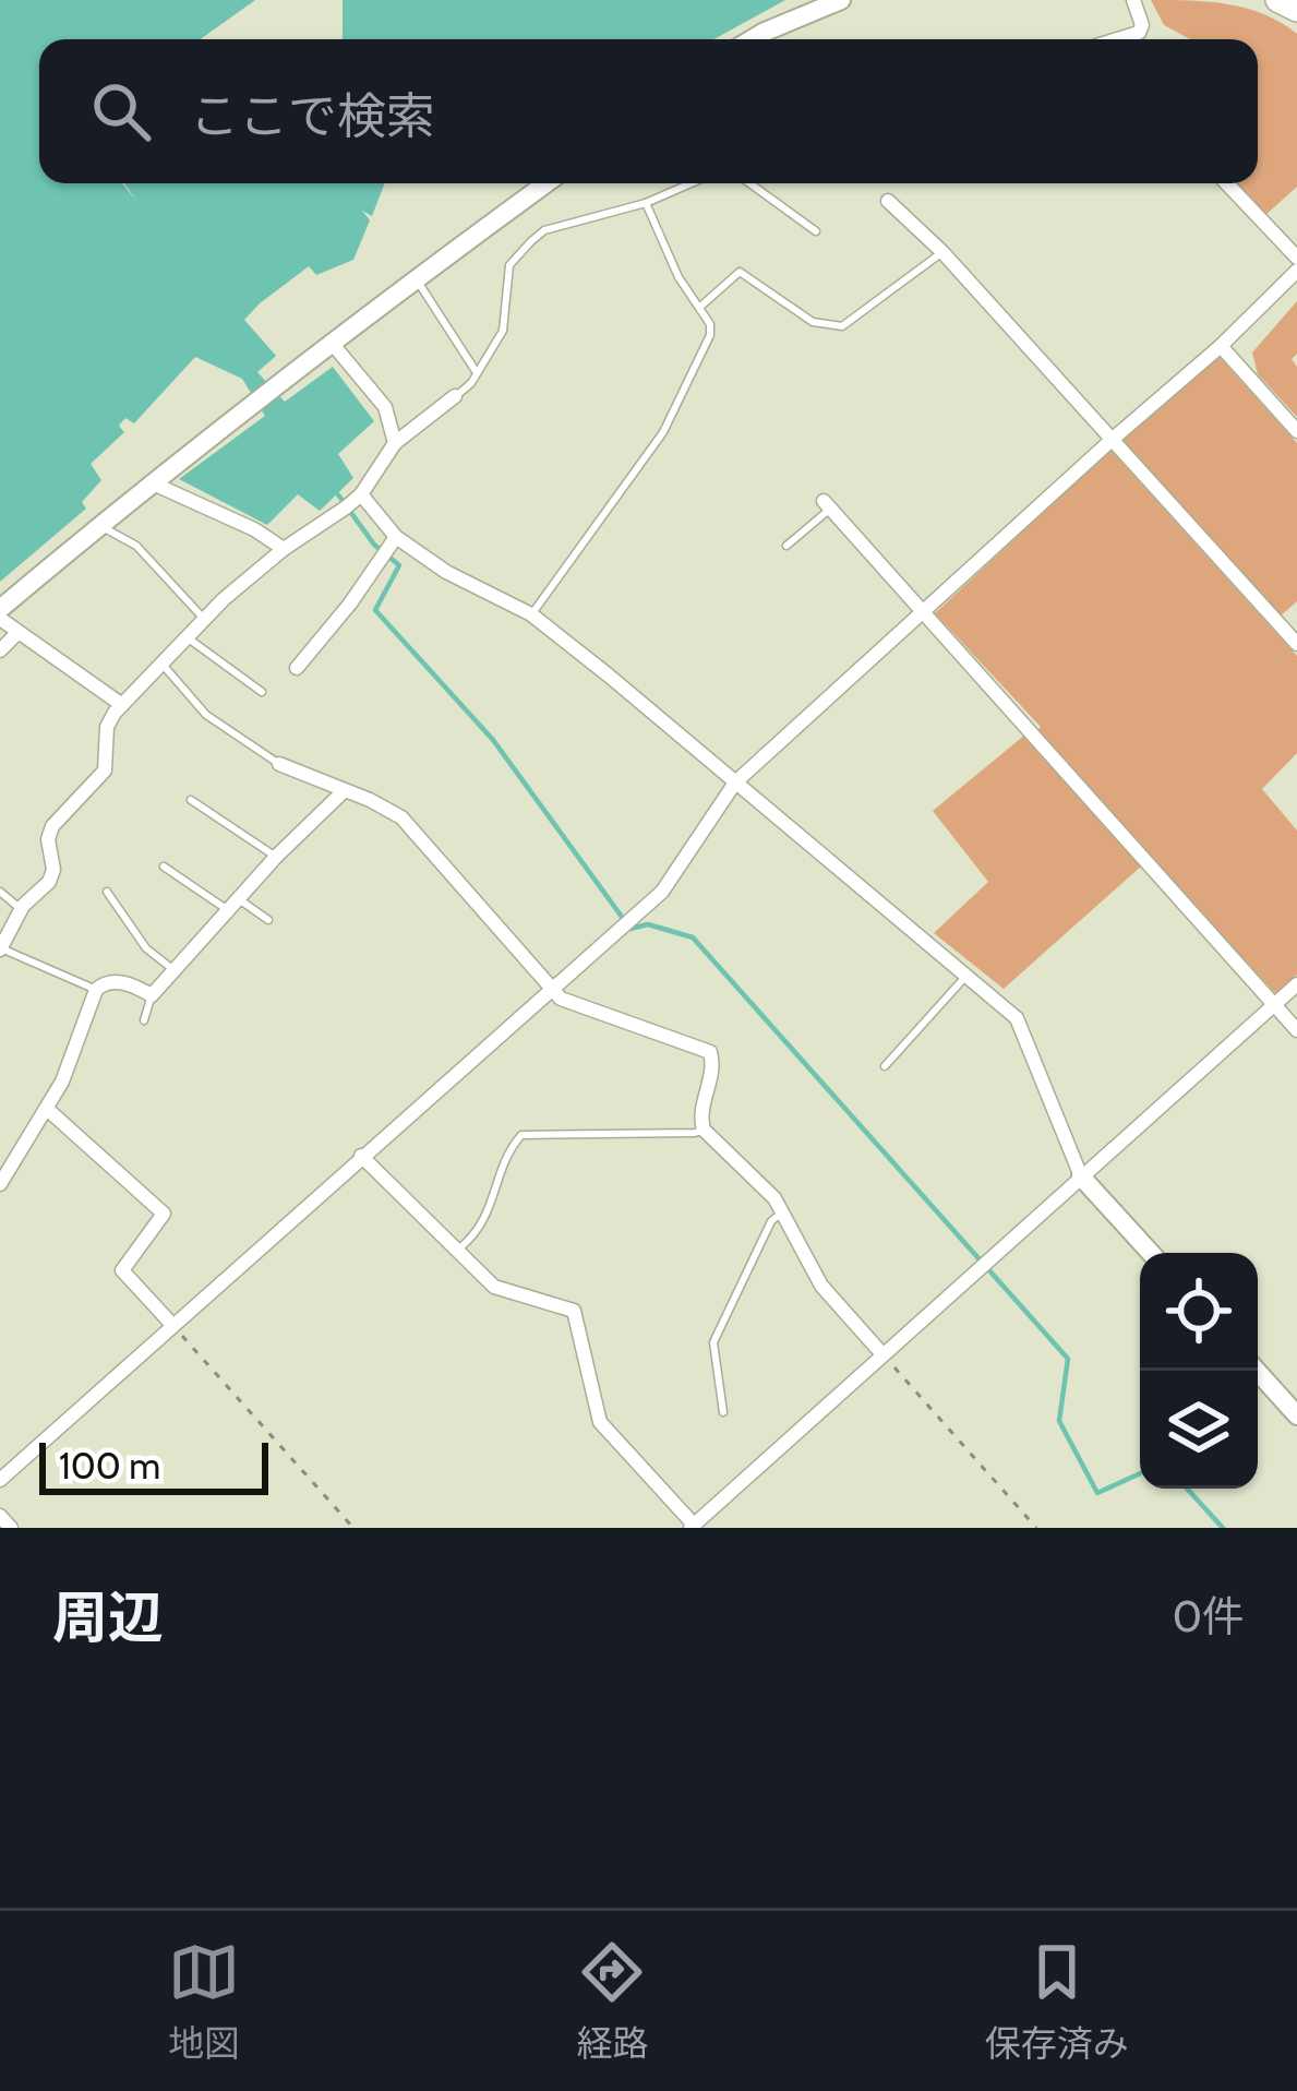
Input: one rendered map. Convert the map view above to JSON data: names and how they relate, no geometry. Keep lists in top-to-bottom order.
{
  "scale_bar": "100 m",
  "page": {
    "search": "ここで検索",
    "scale": "100 m",
    "heading": ["周辺", "0件"],
    "nav": ["地図", "経路", "保存済み"]
  }
}
